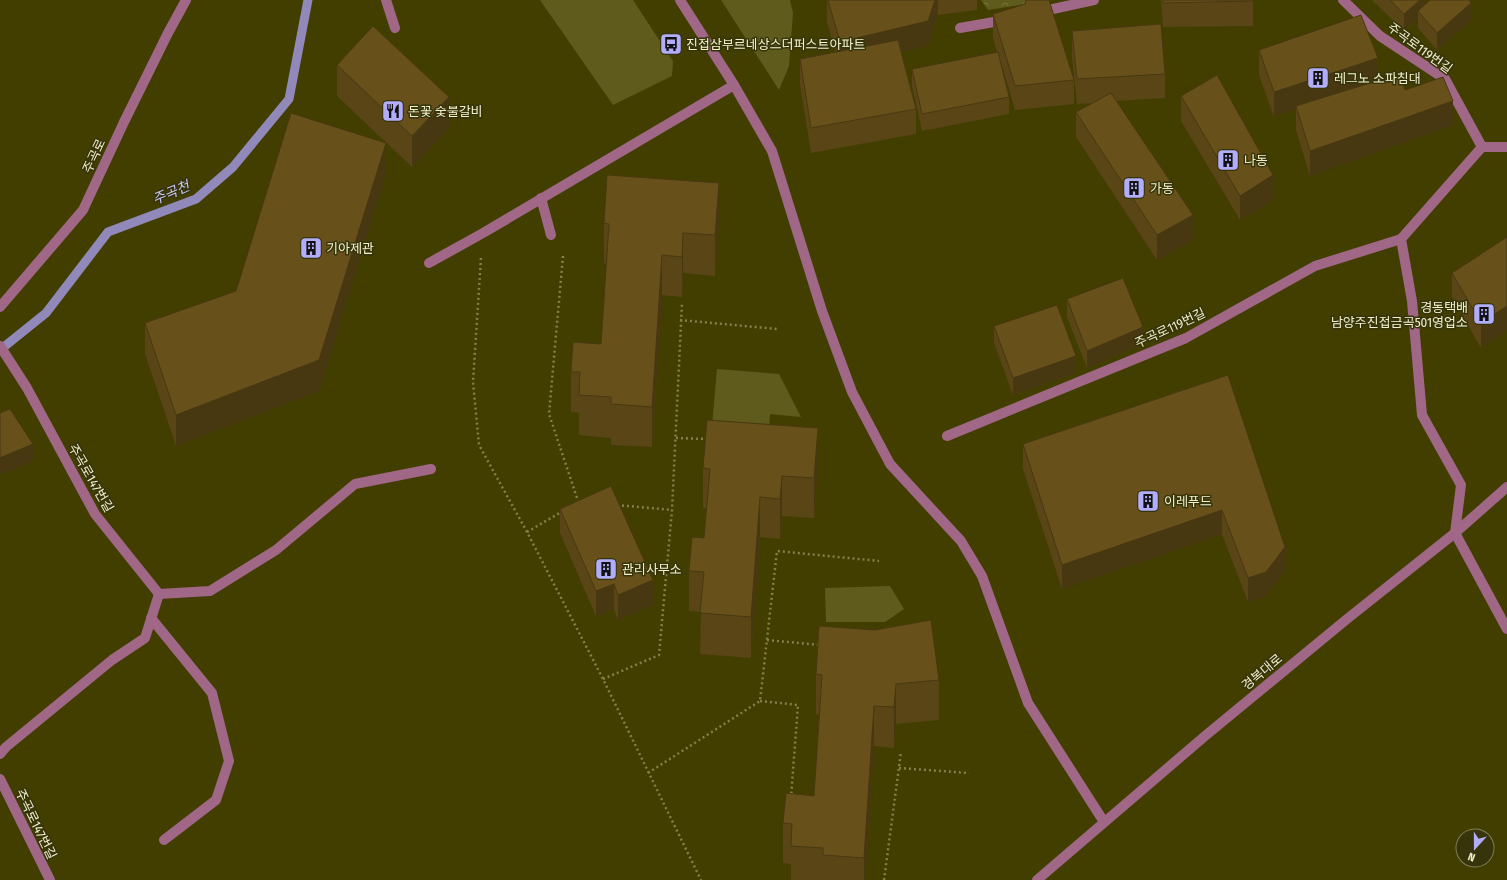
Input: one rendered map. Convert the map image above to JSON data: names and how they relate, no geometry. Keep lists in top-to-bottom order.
{
  "streets": {
    "street": [
      "주곡로119번길",
      "주곡로",
      "주곡로147번길",
      "경복대로"
    ]
  },
  "water": ["주곡천"],
  "places": {
    "bus stop": ["진접삼부르네상스더퍼스트아파트"],
    "building": [
      "레그노 소파침대",
      "나동",
      "가동",
      "기아제관",
      "경동택배 남양주진접금곡501영업소",
      "이레푸드",
      "관리사무소"
    ],
    "restaurant": ["돈꽃 숯불갈비"]
  },
  "north": "bottom"
}
